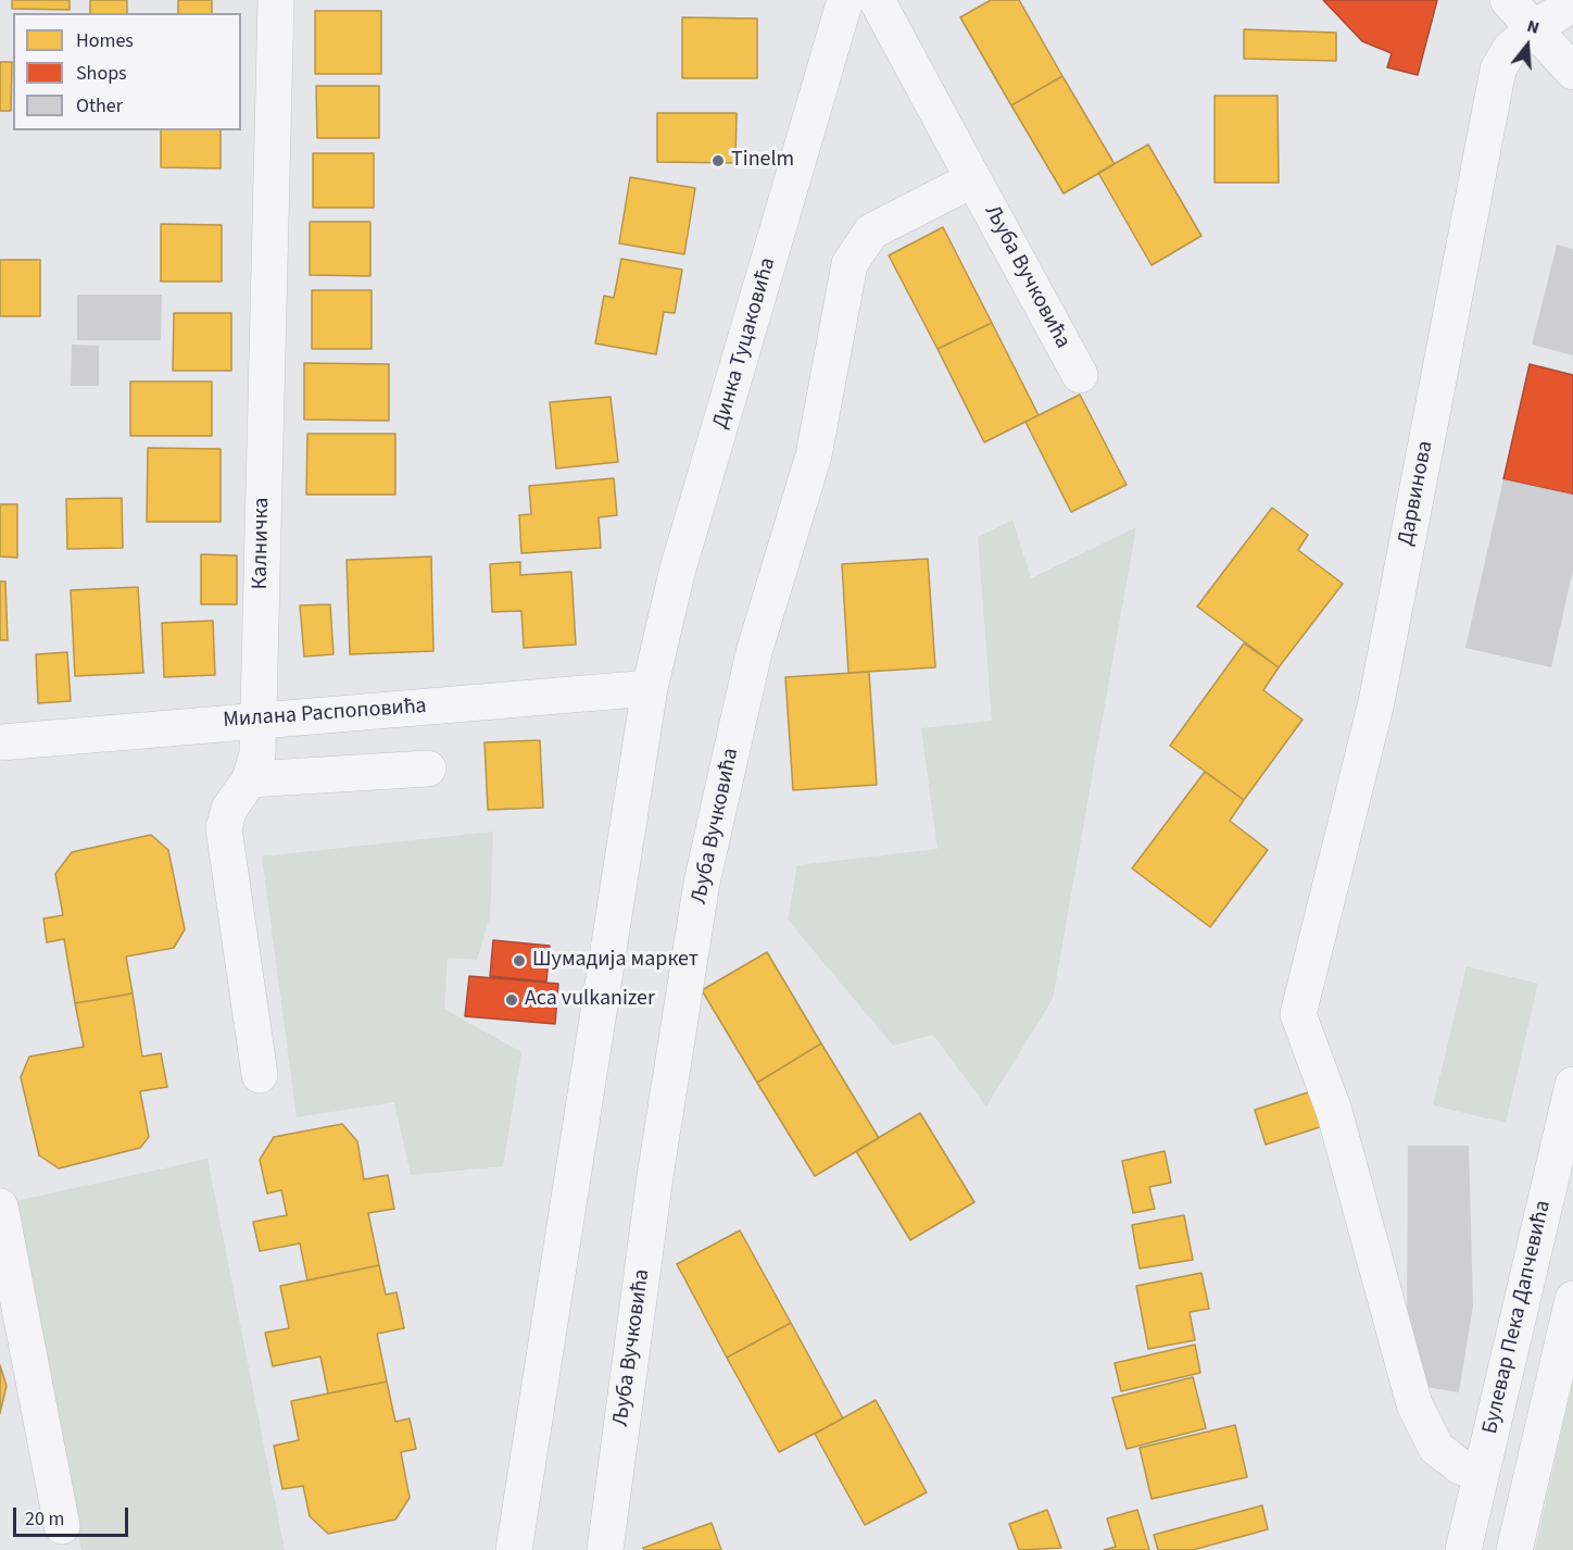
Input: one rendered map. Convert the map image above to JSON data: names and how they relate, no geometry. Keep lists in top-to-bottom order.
{
  "streets": {
    "street": [
      "Љуба Вучковића",
      "Динка Туцаковића",
      "Дарвинова",
      "Калничка",
      "Милана Распоповића",
      "Булевар Пека Дапчевића"
    ]
  },
  "crossings": [
    ["Динка Туцаковића", "Милана Распоповића"],
    ["Дарвинова", "Булевар Пека Дапчевића"],
    ["Калничка", "Милана Распоповића"]
  ],
  "places": ["Tinelm", "Шумадија маркет", "Aca vulkanizer"],
  "legend": ["Homes", "Shops", "Other"],
  "scale_bar": "20 m",
  "north": "top"
}
